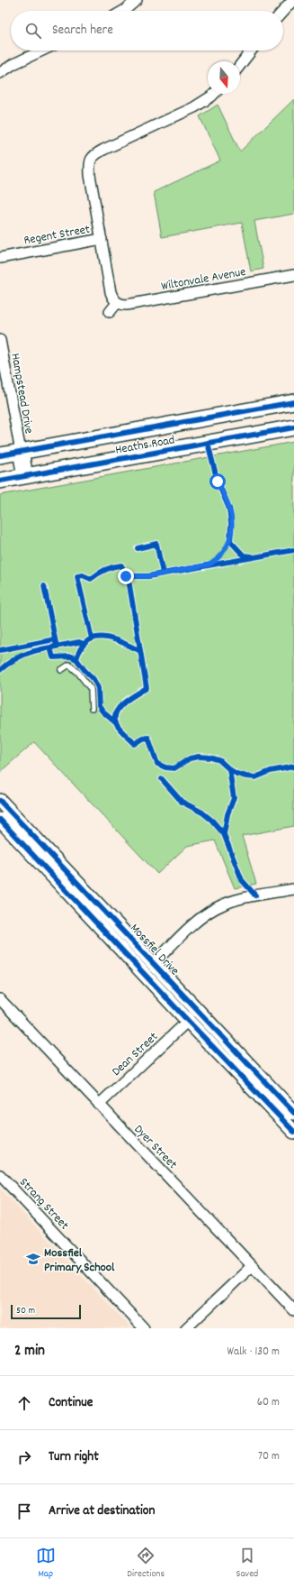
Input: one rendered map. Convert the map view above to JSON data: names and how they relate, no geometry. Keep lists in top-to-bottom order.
{
  "streets": {
    "main road": ["Heaths Road"],
    "street": [
      "Regent Street",
      "Wiltonvale Avenue",
      "Hampstead Drive",
      "Mossfiel Drive",
      "Dean Street",
      "Dyer Street",
      "Strang Street"
    ]
  },
  "crossings": [
    ["Hampstead Drive", "Heaths Road"],
    ["Mossfiel Drive", "Dean Street"],
    ["Dean Street", "Dyer Street"]
  ],
  "places": {
    "school or university": ["Mossfiel Primary School"]
  },
  "scale_bar": "50 m",
  "north": "bottom",
  "page": {
    "search": "Search here",
    "scale": "50 m",
    "heading": ["2 min", "Walk · 130 m"],
    "list": [
      ["Continue", "60 m"],
      ["Turn right", "70 m"],
      "Arrive at destination"
    ],
    "nav": ["Map", "Directions", "Saved"]
  }
}
